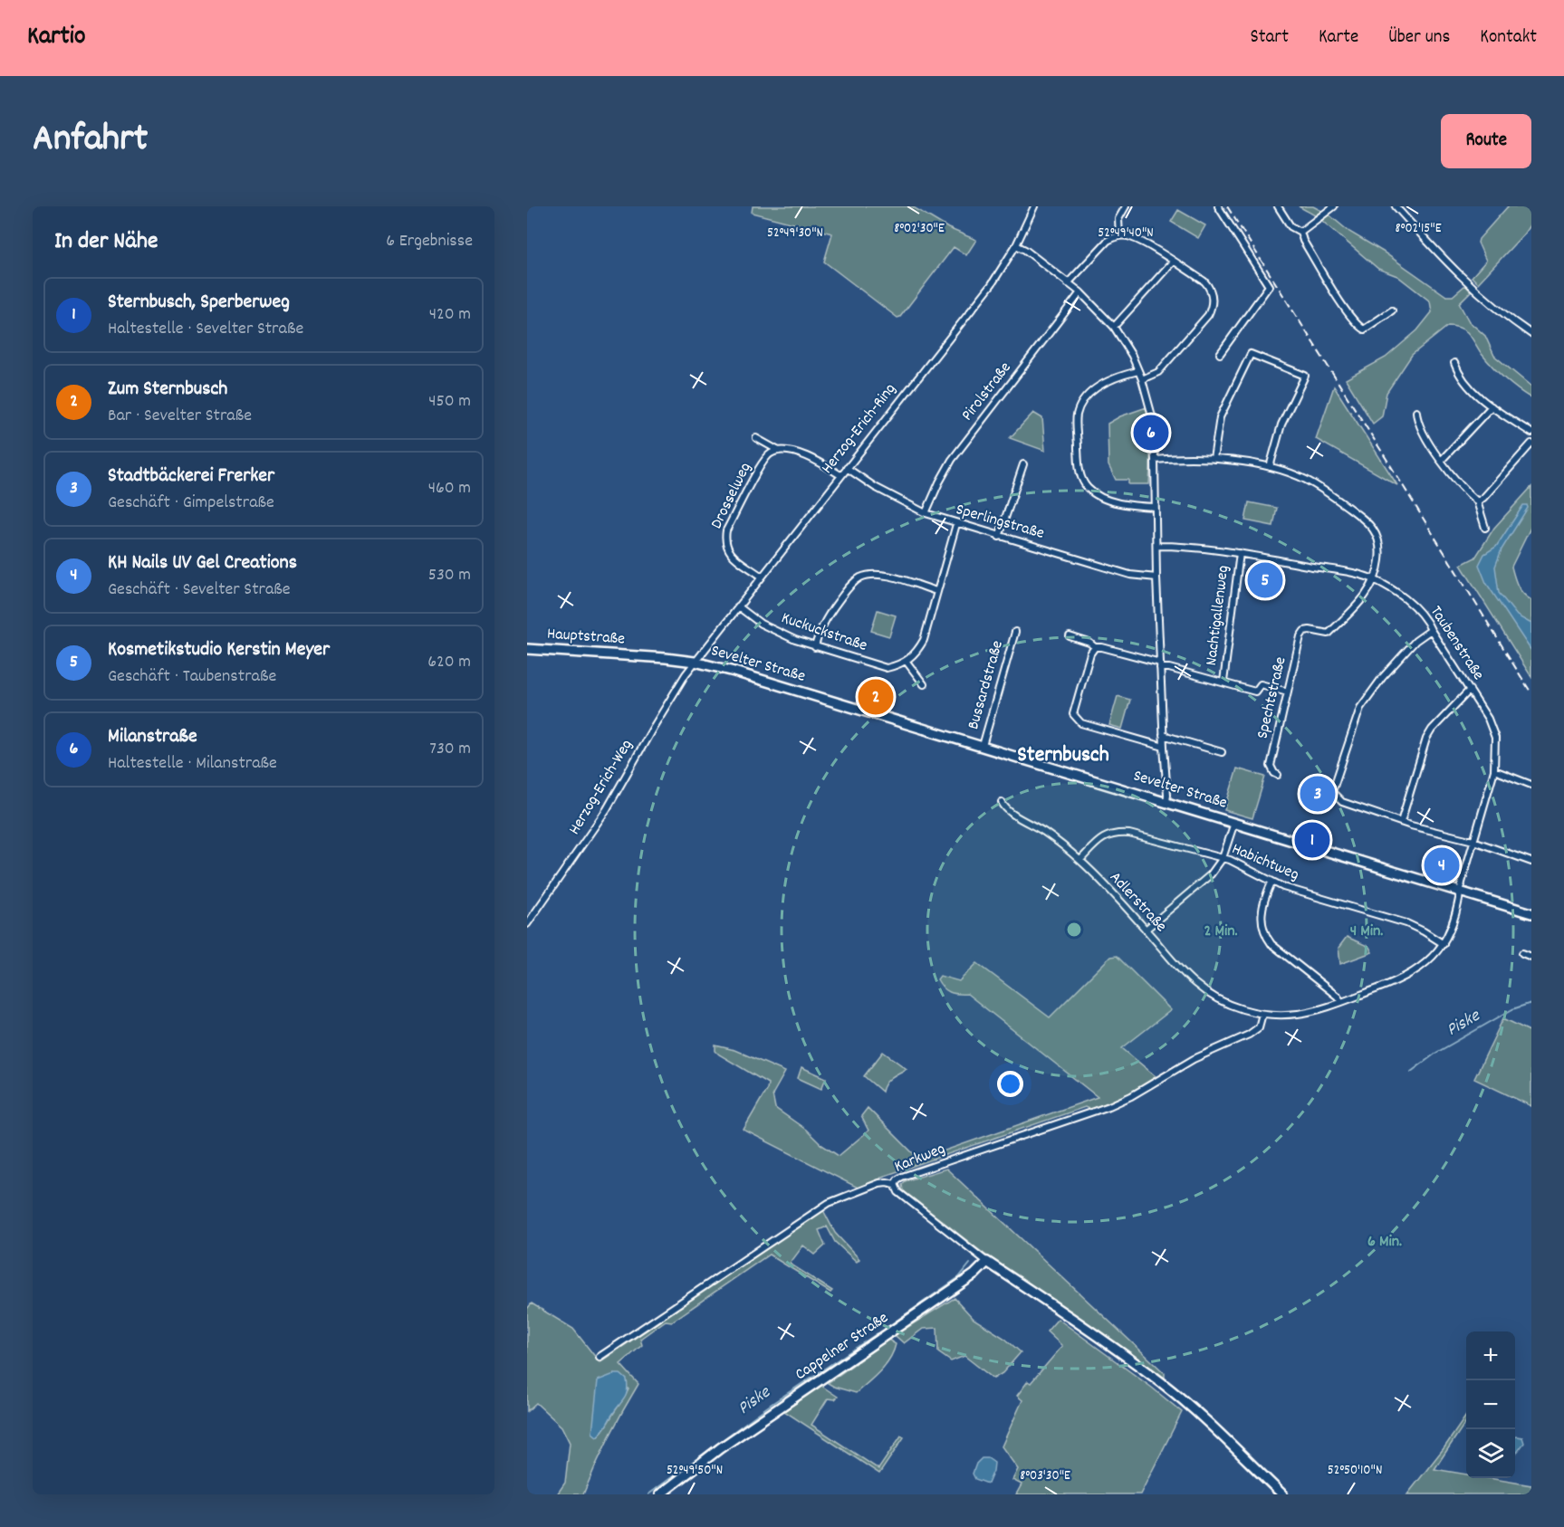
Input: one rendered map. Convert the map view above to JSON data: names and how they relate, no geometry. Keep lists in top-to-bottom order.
{
  "streets": {
    "street": [
      "Pirolstraße",
      "Herzog-Erich-Ring",
      "Drosselweg",
      "Sperlingstraße",
      "Nachtigallenweg",
      "Kuckuckstraße",
      "Hauptstraße",
      "Taubenstraße",
      "Sevelter Straße",
      "Bussardstraße",
      "Spechtstraße",
      "Herzog-Erich-Weg",
      "Habichtweg",
      "Adlerstraße",
      "Karkweg",
      "Cappelner Straße"
    ]
  },
  "crossings": [
    ["Pirolstraße", "Sperlingstraße"],
    ["Herzog-Erich-Ring", "Drosselweg"],
    ["Herzog-Erich-Ring", "Sperlingstraße"],
    ["Herzog-Erich-Ring", "Kuckuckstraße"],
    ["Herzog-Erich-Ring", "Hauptstraße"],
    ["Herzog-Erich-Ring", "Sevelter Straße"],
    ["Herzog-Erich-Ring", "Herzog-Erich-Weg"],
    ["Nachtigallenweg", "Taubenstraße"],
    ["Hauptstraße", "Sevelter Straße"],
    ["Hauptstraße", "Herzog-Erich-Weg"],
    ["Taubenstraße", "Sevelter Straße"],
    ["Taubenstraße", "Spechtstraße"],
    ["Taubenstraße", "Adlerstraße"],
    ["Sevelter Straße", "Bussardstraße"],
    ["Sevelter Straße", "Herzog-Erich-Weg"],
    ["Sevelter Straße", "Adlerstraße"],
    ["Habichtweg", "Adlerstraße"],
    ["Adlerstraße", "Karkweg"]
  ],
  "districts": ["Sternbusch"],
  "water": ["Piske"],
  "page": {
    "header": "Kartio",
    "nav": [
      "Start",
      "Karte",
      "Über uns",
      "Kontakt"
    ],
    "title": "Anfahrt",
    "buttons": "Route",
    "heading": ["In der Nähe", "6 Ergebnisse"],
    "list": [
      {
        "mark": "1",
        "name": "Sternbusch, Sperberweg",
        "note": "Haltestelle · Sevelter Straße",
        "value": "420 m"
      },
      {
        "mark": "2",
        "name": "Zum Sternbusch",
        "note": "Bar · Sevelter Straße",
        "value": "450 m"
      },
      {
        "mark": "3",
        "name": "Stadtbäckerei Frerker",
        "note": "Geschäft · Gimpelstraße",
        "value": "460 m"
      },
      {
        "mark": "4",
        "name": "KH Nails UV Gel Creations",
        "note": "Geschäft · Sevelter Straße",
        "value": "530 m"
      },
      {
        "mark": "5",
        "name": "Kosmetikstudio Kerstin Meyer",
        "note": "Geschäft · Taubenstraße",
        "value": "620 m"
      },
      {
        "mark": "6",
        "name": "Milanstraße",
        "note": "Haltestelle · Milanstraße",
        "value": "730 m"
      }
    ],
    "pins": [
      "6",
      "5",
      "2",
      "3",
      "1",
      "4"
    ],
    "map_buttons": ["+", "−"]
  },
  "coordinates": [
    "8°02'30\"E",
    "8°02'15\"E",
    "52°49'40\"N",
    "52°49'30\"N",
    "52°49'50\"N",
    "52°50'10\"N",
    "8°03'30\"E"
  ],
  "rings": ["2 Min.", "4 Min.", "6 Min."]
}
